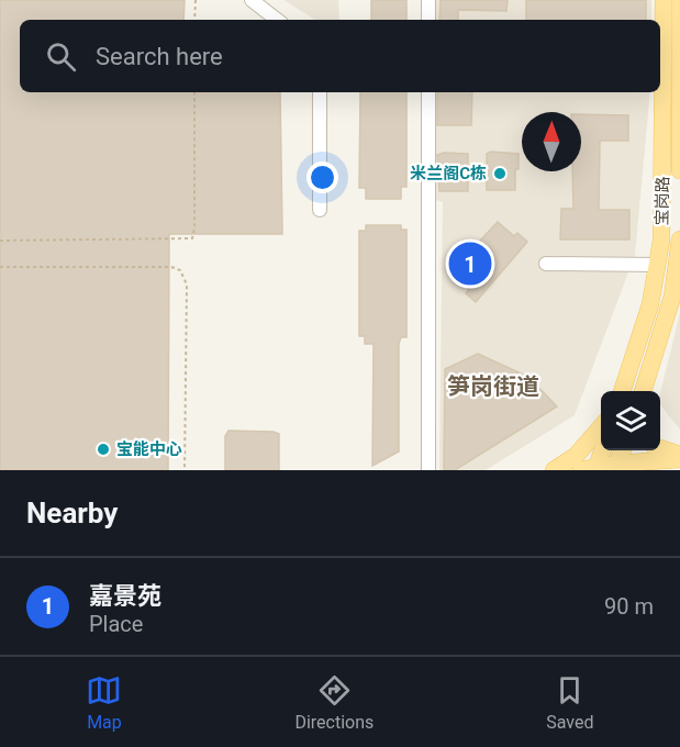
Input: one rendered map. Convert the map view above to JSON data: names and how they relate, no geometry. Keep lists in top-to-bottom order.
{
  "streets": {
    "main road": ["宝岗路"]
  },
  "districts": ["笋岗街道"],
  "places": ["米兰阁C栋", "宝能中心"],
  "north": "top",
  "page": {
    "search": "Search here",
    "pins": "1",
    "heading": "Nearby",
    "list": [
      {
        "mark": "1",
        "name": "嘉景苑",
        "note": "Place",
        "value": "90 m"
      }
    ],
    "nav": ["Map", "Directions", "Saved"]
  }
}
